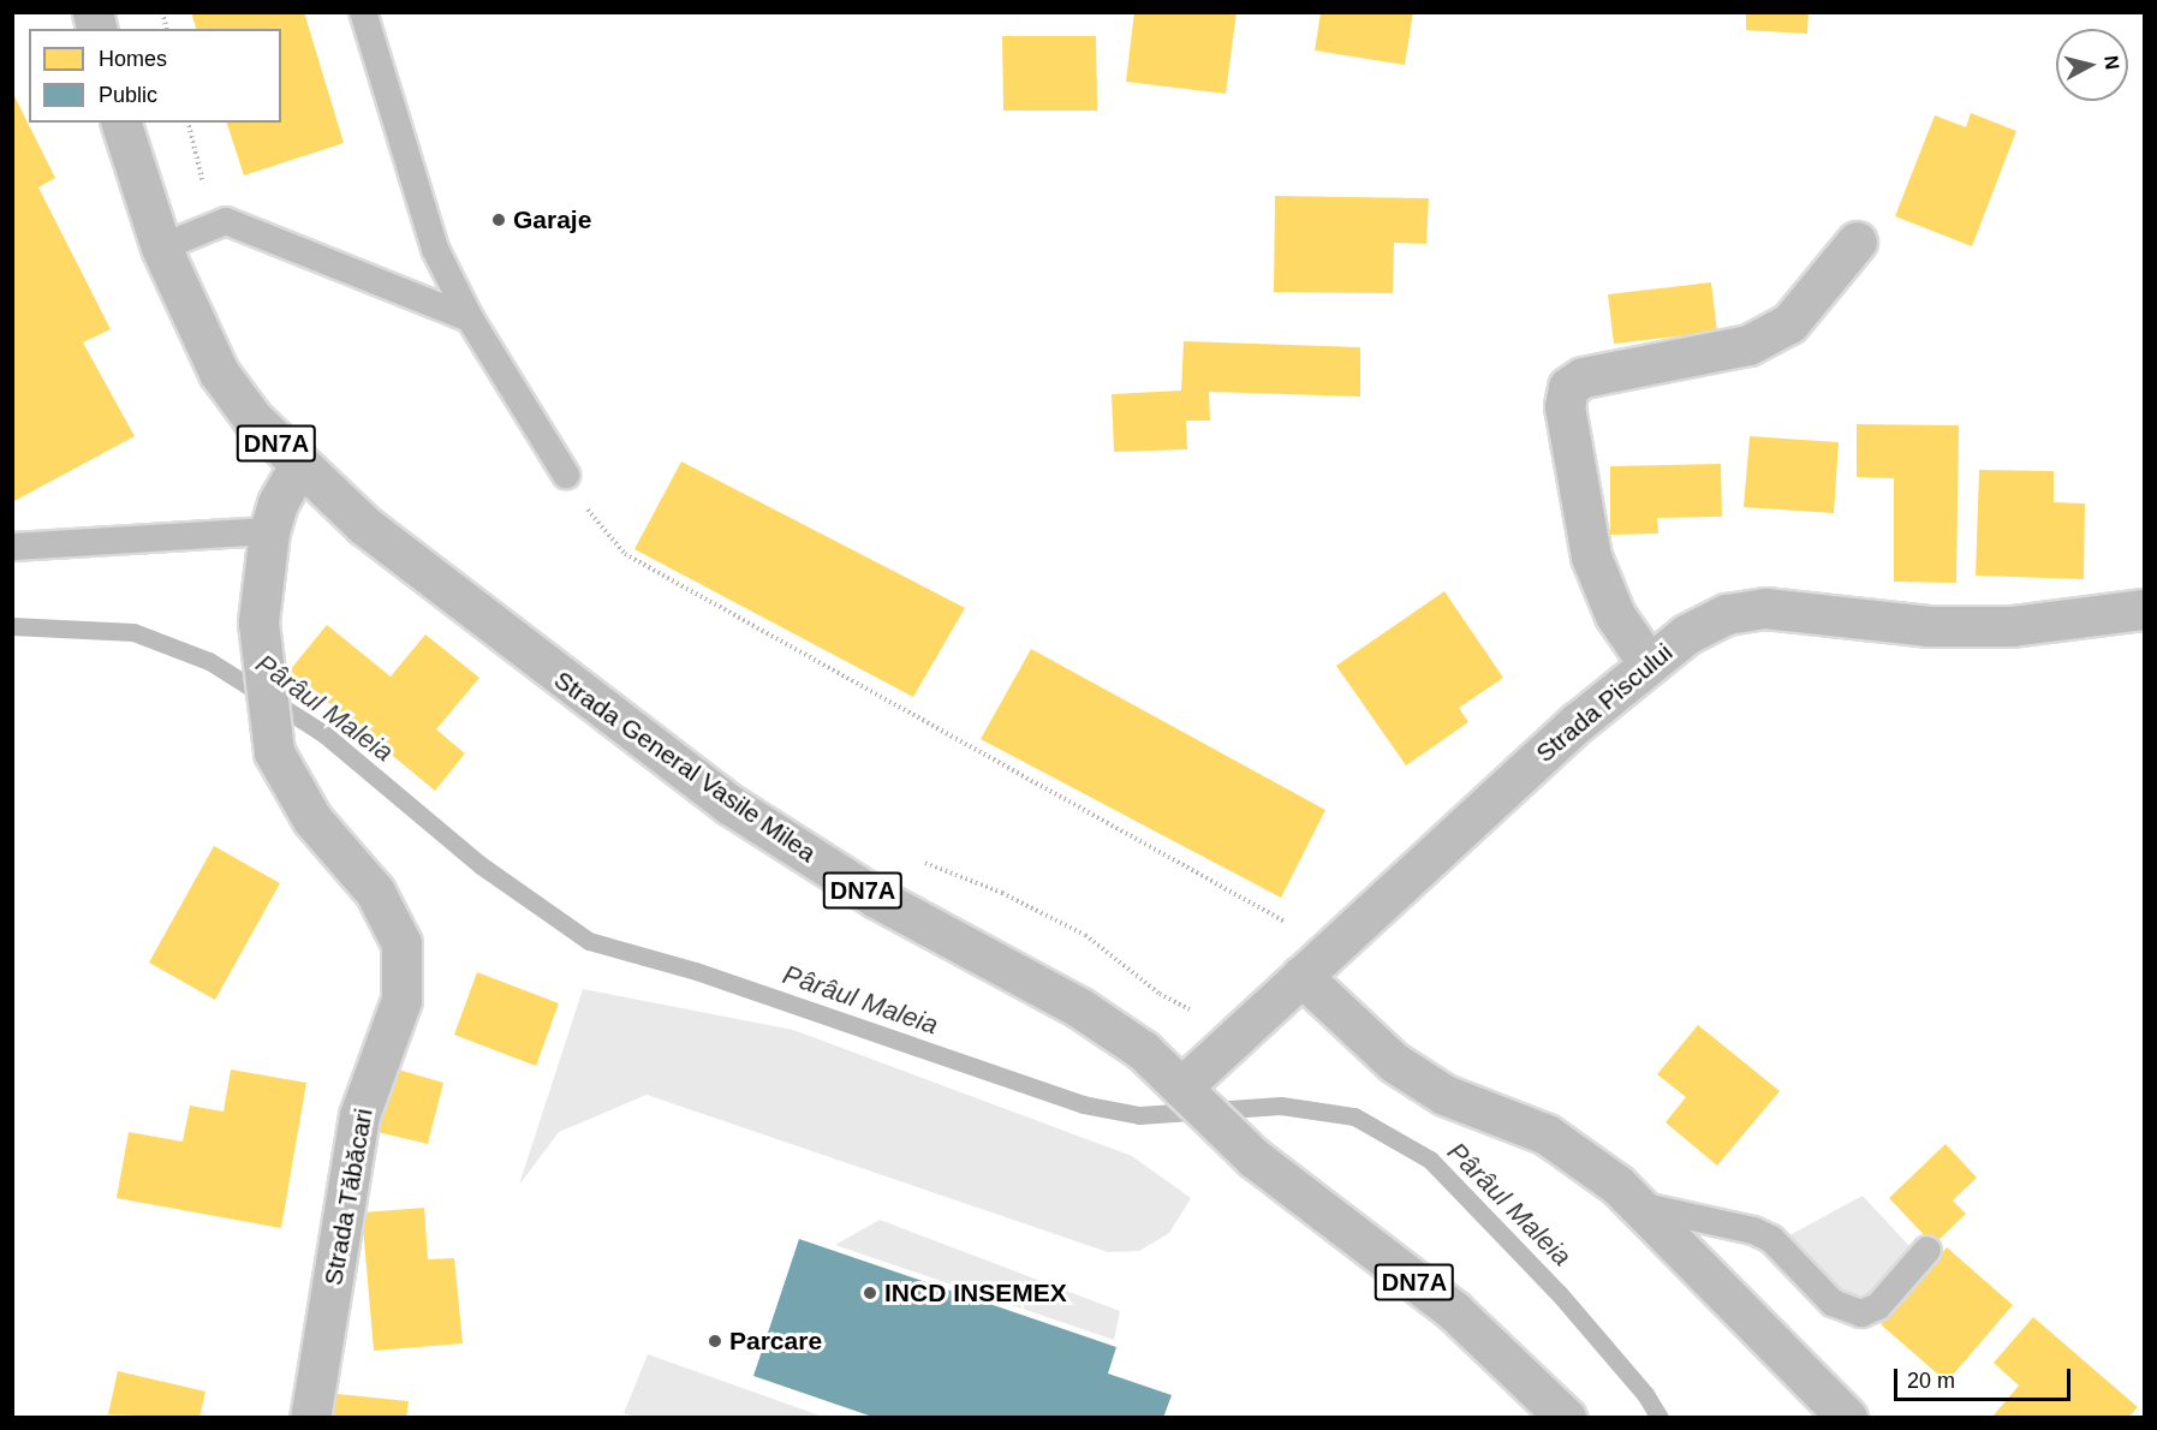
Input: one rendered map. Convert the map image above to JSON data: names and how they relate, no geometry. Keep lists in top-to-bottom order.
{
  "streets": {
    "street": [
      "DN7A",
      "Strada Piscului",
      "Strada General Vasile Milea",
      "Strada Tăbăcari"
    ]
  },
  "crossings": [
    ["Strada Piscului", "Strada General Vasile Milea"],
    ["Strada General Vasile Milea", "Strada Tăbăcari"]
  ],
  "water": ["Pârâul Maleia"],
  "places": ["Garaje", "INCD INSEMEX", "Parcare"],
  "legend": ["Homes", "Public"],
  "scale_bar": "20 m",
  "north": "right"
}
